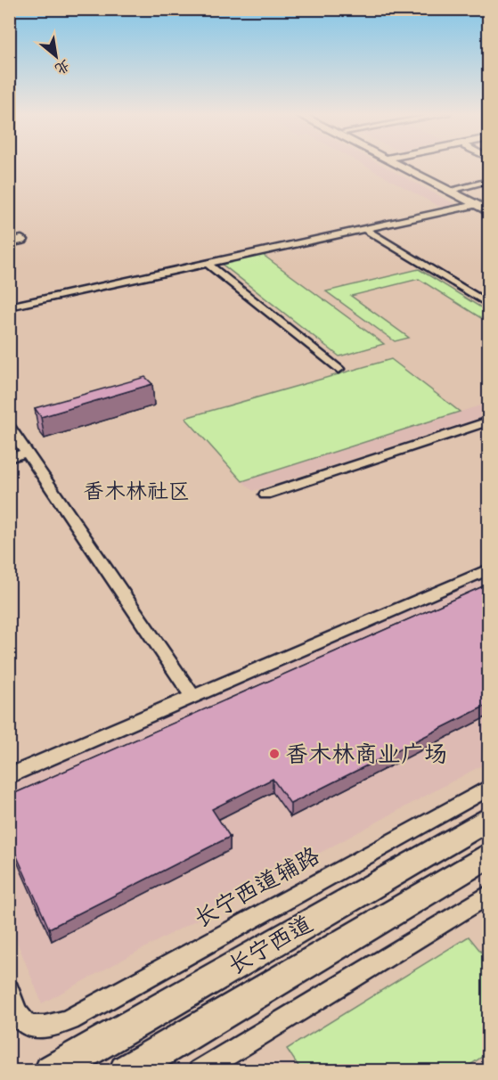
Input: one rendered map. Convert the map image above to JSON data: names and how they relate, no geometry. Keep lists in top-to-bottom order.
{
  "streets": {
    "main road": ["长宁西道"],
    "street": ["长宁西道辅路"]
  },
  "districts": ["香木林社区"],
  "places": ["香木林商业广场"],
  "north": "bottom right"
}
